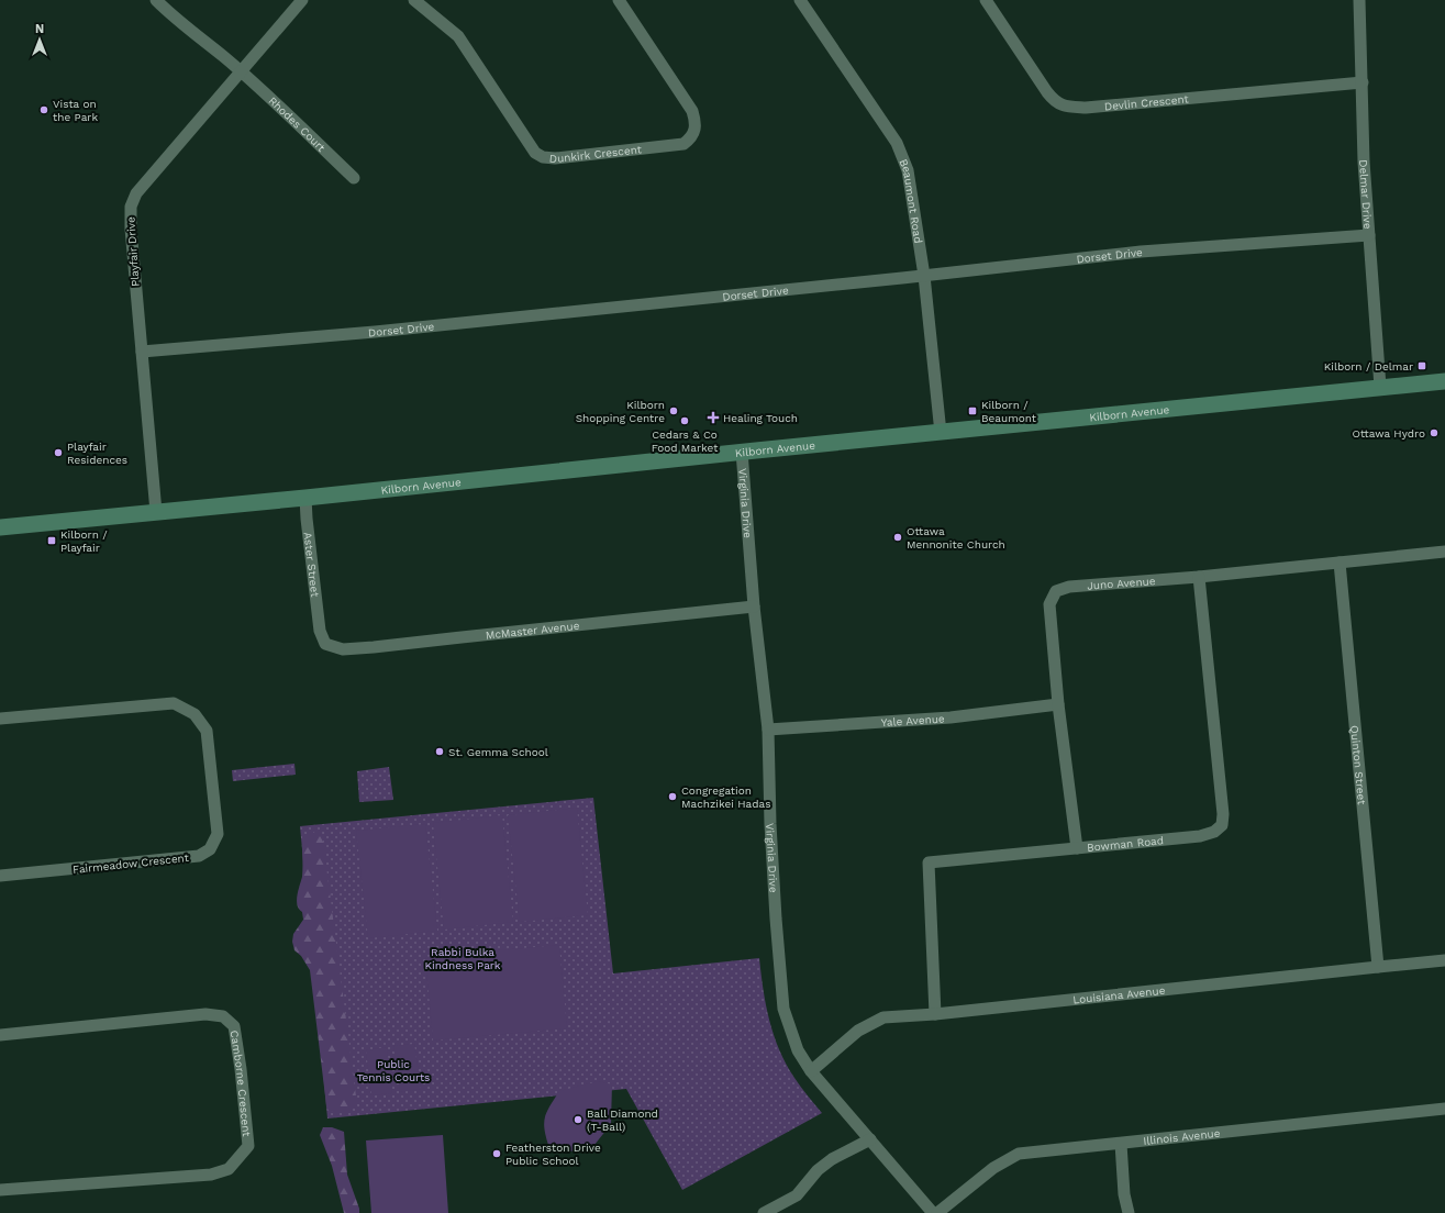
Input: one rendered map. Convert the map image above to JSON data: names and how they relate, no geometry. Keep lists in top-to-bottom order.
{
  "streets": {
    "street": [
      "Devlin Crescent",
      "Rhodes Court",
      "Dunkirk Crescent",
      "Delmar Drive",
      "Beaumont Road",
      "Playfair Drive",
      "Dorset Drive",
      "Kilborn Avenue",
      "Virginia Drive",
      "Aster Street",
      "Juno Avenue",
      "McMaster Avenue",
      "Yale Avenue",
      "Quinton Street",
      "Bowman Road",
      "Fairmeadow Crescent",
      "Louisiana Avenue",
      "Camborne Crescent",
      "Illinois Avenue"
    ]
  },
  "crossings": [
    ["Devlin Crescent", "Delmar Drive"],
    ["Rhodes Court", "Playfair Drive"],
    ["Delmar Drive", "Dorset Drive"],
    ["Delmar Drive", "Kilborn Avenue"],
    ["Beaumont Road", "Dorset Drive"],
    ["Beaumont Road", "Kilborn Avenue"],
    ["Playfair Drive", "Dorset Drive"],
    ["Playfair Drive", "Kilborn Avenue"],
    ["Kilborn Avenue", "Virginia Drive"],
    ["Kilborn Avenue", "Aster Street"],
    ["Virginia Drive", "McMaster Avenue"],
    ["Virginia Drive", "Yale Avenue"],
    ["Virginia Drive", "Louisiana Avenue"],
    ["Aster Street", "McMaster Avenue"],
    ["Juno Avenue", "Yale Avenue"],
    ["Juno Avenue", "Quinton Street"],
    ["Juno Avenue", "Bowman Road"],
    ["Quinton Street", "Louisiana Avenue"],
    ["Bowman Road", "Louisiana Avenue"]
  ],
  "parks": ["Rabbi Bulka Kindness Park", "Public Tennis Courts"],
  "places": {
    "other": [
      "Vista on the Park",
      "Kilborn Shopping Centre",
      "Cedars & Co Food Market",
      "Ottawa Hydro",
      "Playfair Residences",
      "Ottawa Mennonite Church",
      "St. Gemma School",
      "Congregation Machzikei Hadas",
      "Ball Diamond (T-Ball)",
      "Featherston Drive Public School"
    ],
    "transit": ["Kilborn / Delmar", "Kilborn / Beaumont", "Kilborn / Playfair"],
    "health": ["Healing Touch"]
  },
  "north": "top"
}
